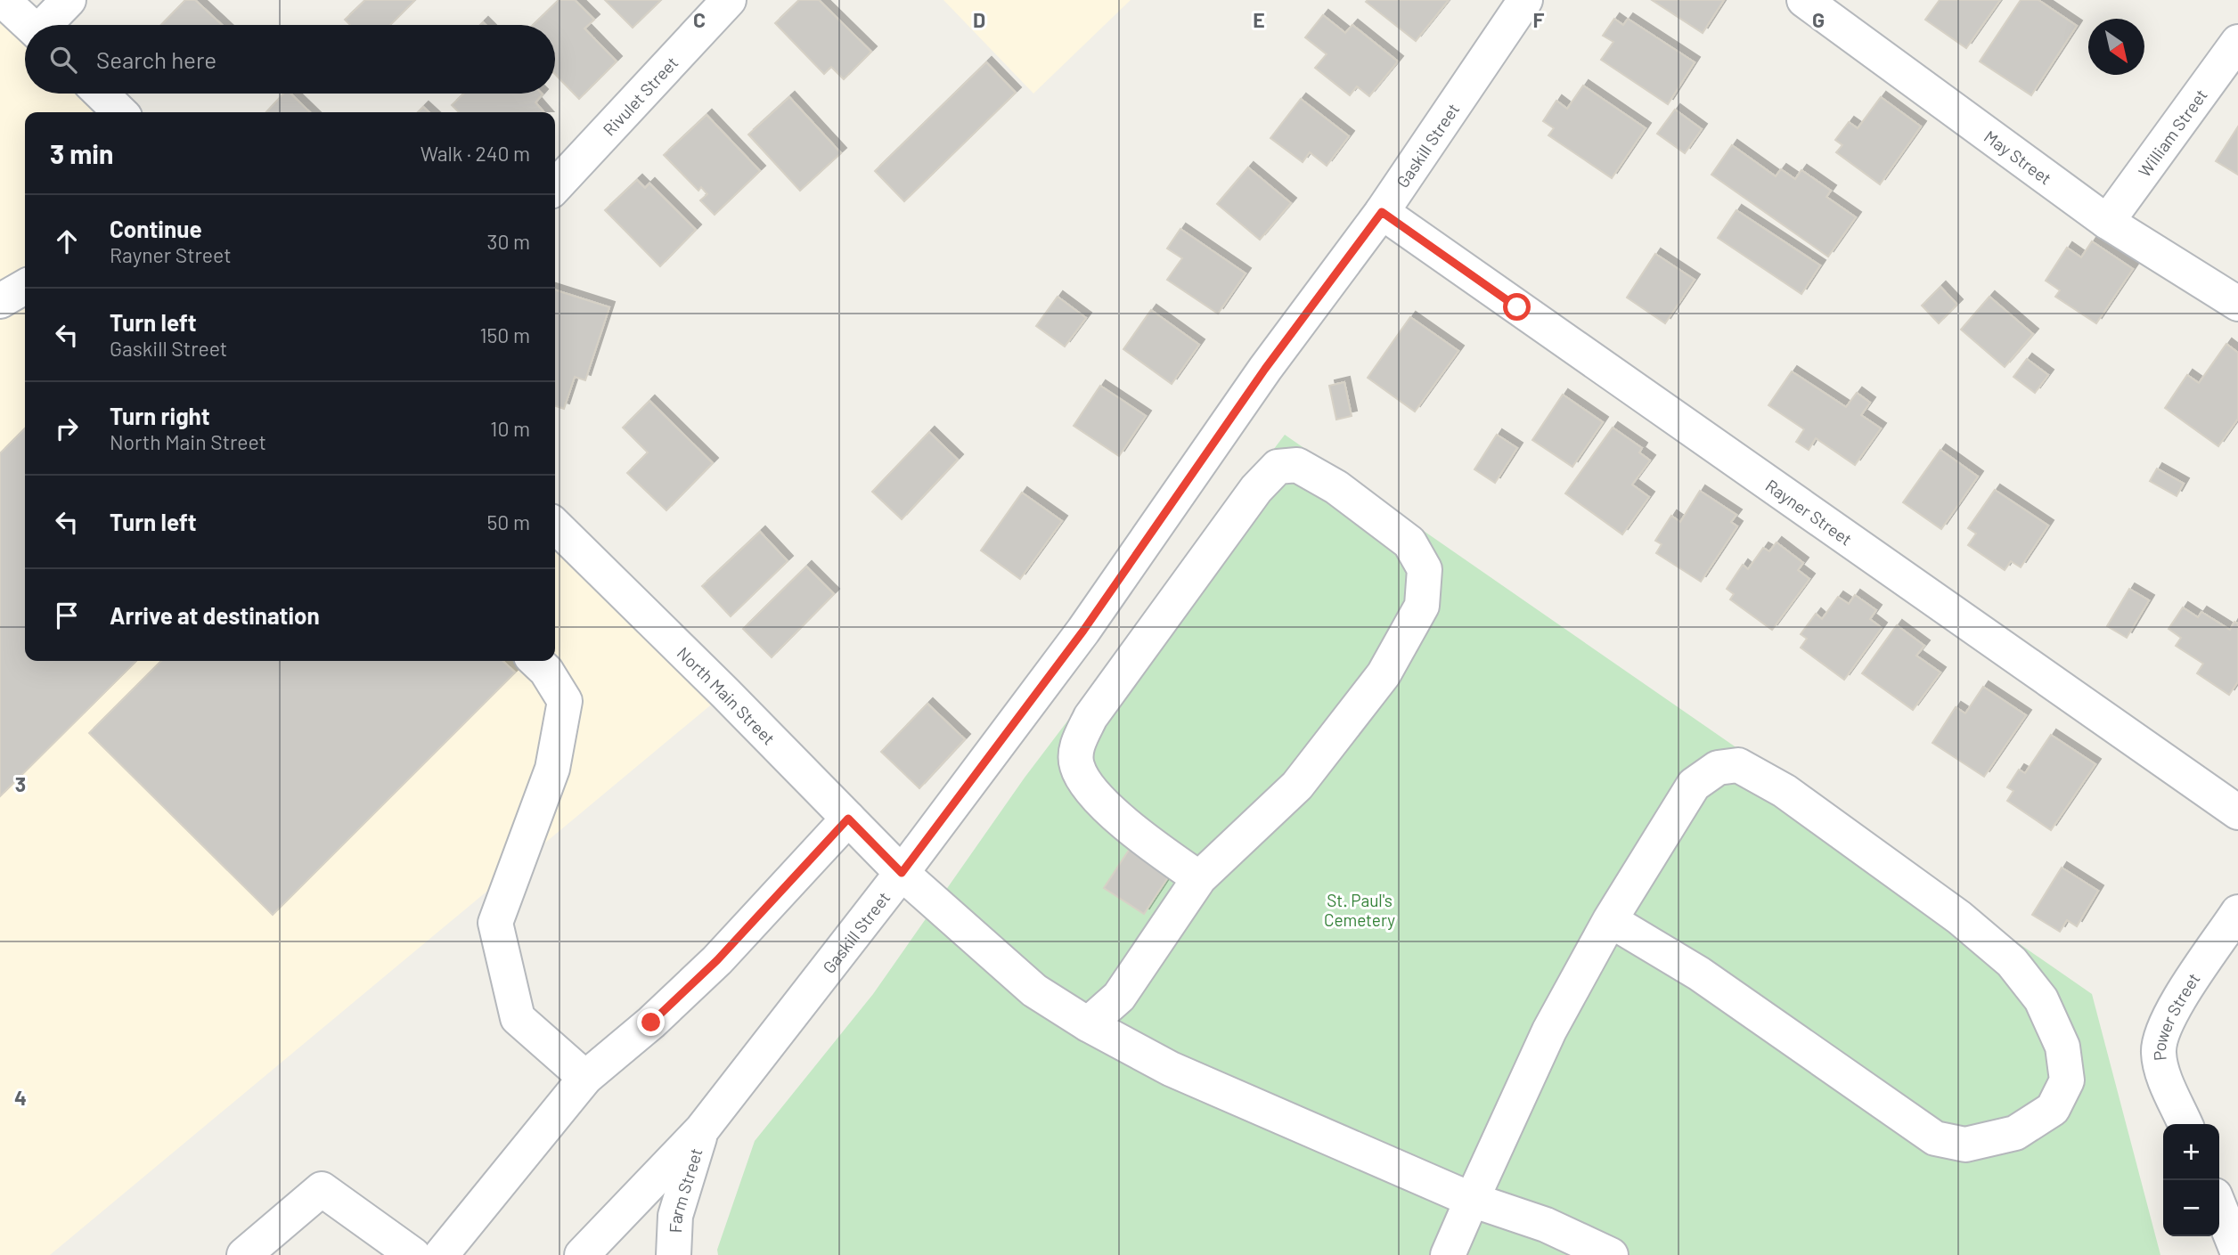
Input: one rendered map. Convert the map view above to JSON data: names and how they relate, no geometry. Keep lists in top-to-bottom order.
{
  "streets": {
    "street": [
      "Rivulet Street",
      "William Street",
      "Gaskill Street",
      "May Street",
      "Rayner Street",
      "North Main Street",
      "Power Street",
      "Farm Street"
    ]
  },
  "crossings": [
    ["William Street", "May Street"],
    ["Gaskill Street", "Rayner Street"],
    ["Gaskill Street", "North Main Street"],
    ["Gaskill Street", "Farm Street"]
  ],
  "parks": ["St. Paul's Cemetery"],
  "north": "bottom right",
  "page": {
    "search": "Search here",
    "heading": ["3 min", "Walk · 240 m"],
    "list": [
      ["Continue", "Rayner Street", "30 m"],
      ["Turn left", "Gaskill Street", "150 m"],
      ["Turn right", "North Main Street", "10 m"],
      ["Turn left", "50 m"],
      "Arrive at destination"
    ],
    "map_buttons": ["+", "−"]
  },
  "grid": {
    "columns": [
      "C",
      "D",
      "E",
      "F",
      "G"
    ],
    "rows": ["3", "4"]
  }
}
